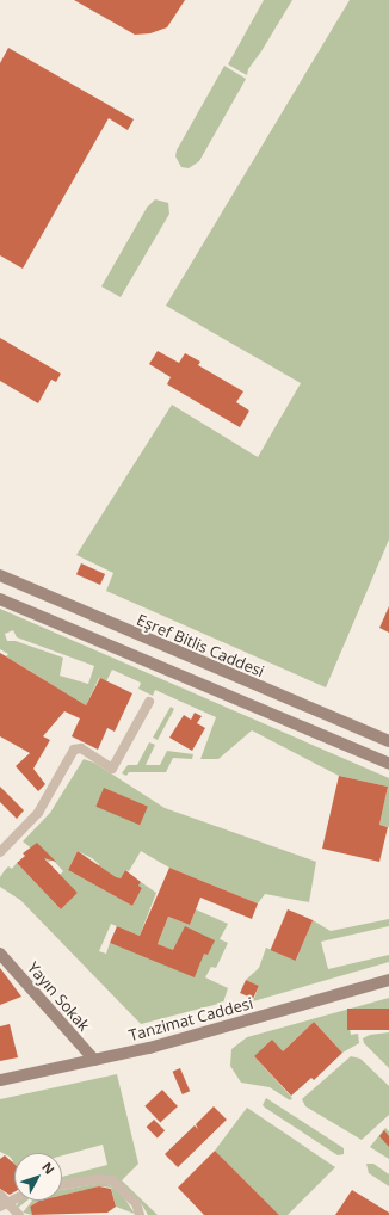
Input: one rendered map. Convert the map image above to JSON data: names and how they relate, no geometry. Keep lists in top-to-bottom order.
{
  "streets": {
    "main road": ["Eşref Bitlis Caddesi", "Yayın Sokak", "Tanzimat Caddesi"]
  },
  "crossings": [
    ["Yayın Sokak", "Tanzimat Caddesi"]
  ],
  "north": "top right"
}
